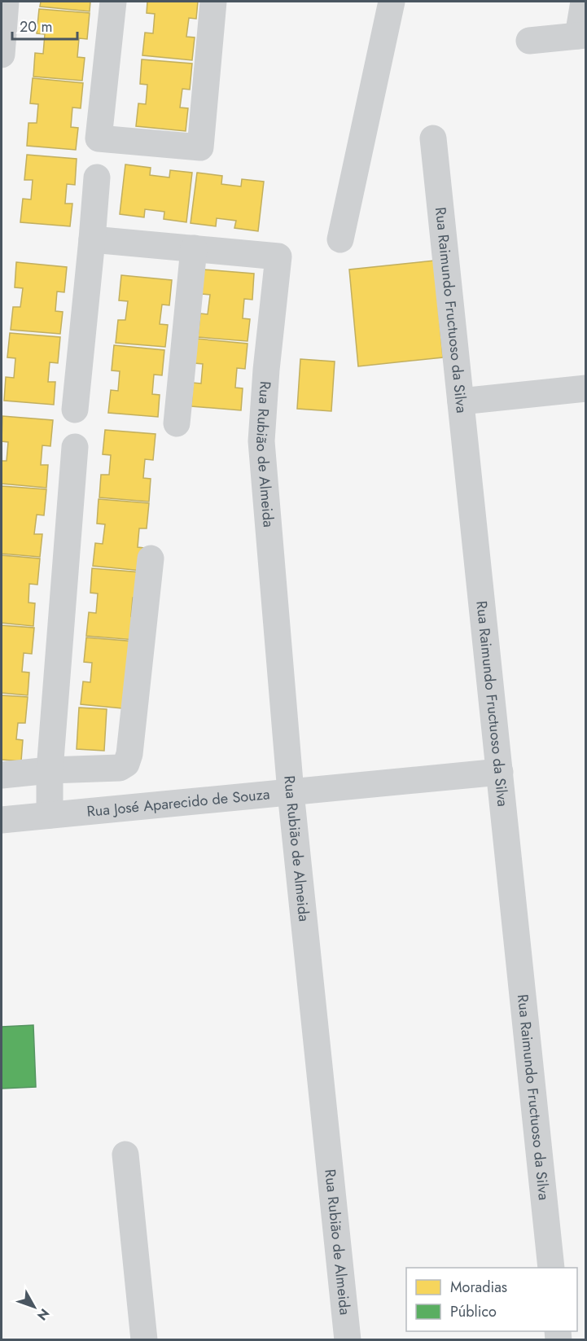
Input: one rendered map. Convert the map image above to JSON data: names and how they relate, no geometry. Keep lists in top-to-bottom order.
{
  "streets": {
    "street": ["Rua Raimundo Fructuoso da Silva", "Rua Rubião de Almeida", "Rua José Aparecido de Souza"]
  },
  "crossings": [
    ["Rua Raimundo Fructuoso da Silva", "Rua José Aparecido de Souza"],
    ["Rua Rubião de Almeida", "Rua José Aparecido de Souza"]
  ],
  "legend": ["Moradias", "Público"],
  "scale_bar": "20 m",
  "north": "bottom right"
}
